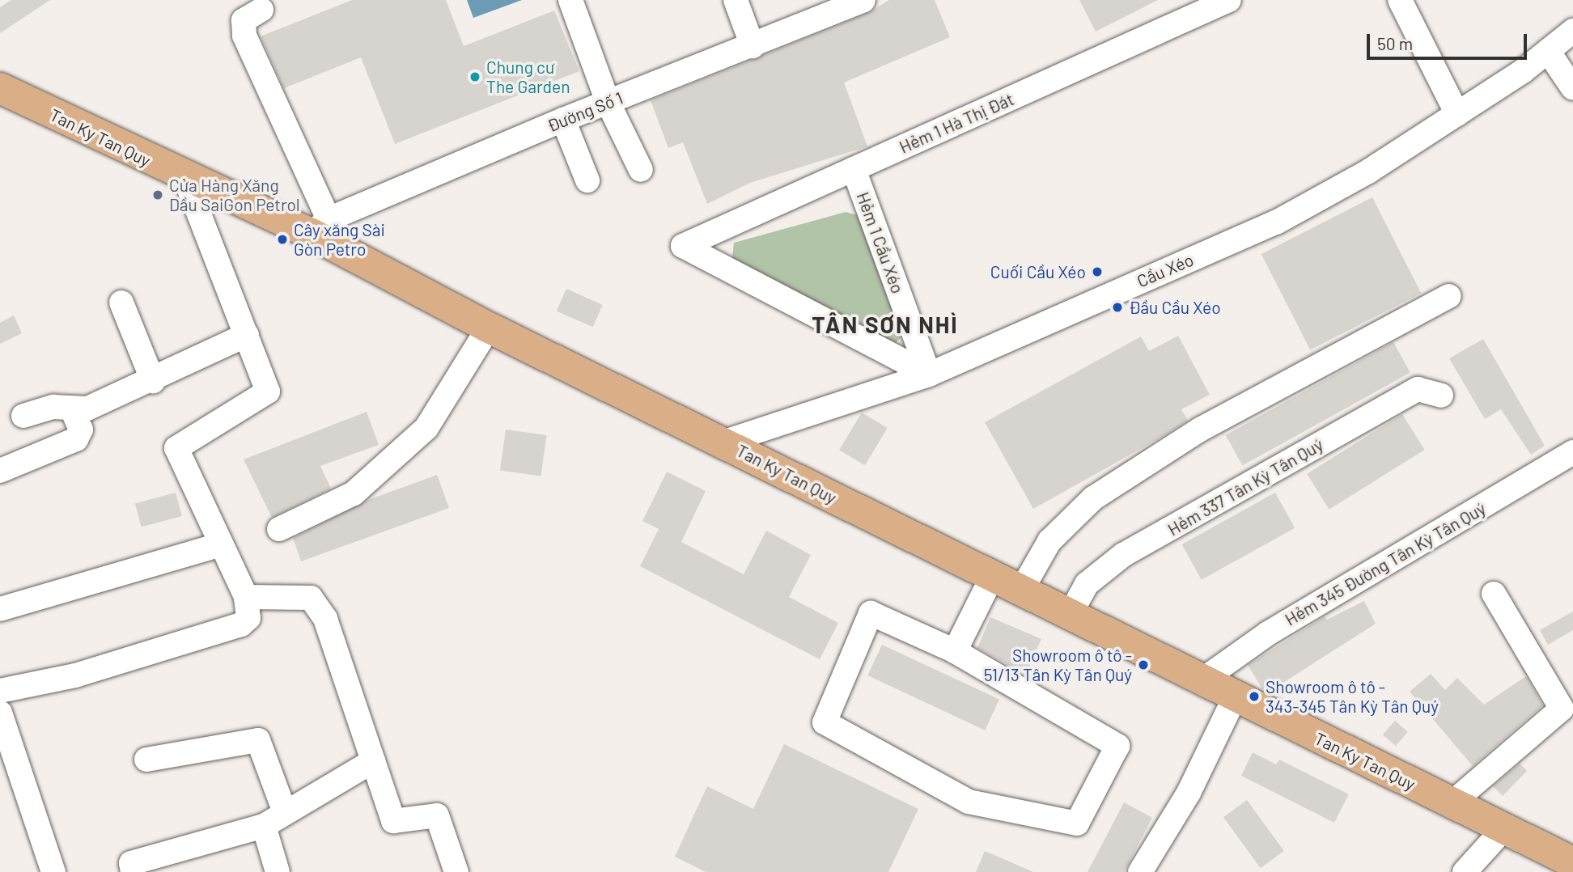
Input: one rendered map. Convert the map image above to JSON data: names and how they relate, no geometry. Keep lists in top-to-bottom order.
{
  "streets": {
    "main road": ["Tan Ky Tan Quy"],
    "street": [
      "Đường Số 1",
      "Hẻm 1 Hà Thị Đát",
      "Hẻm 1 Cầu Xéo",
      "Cầu Xéo",
      "Hẻm 337 Tân Kỳ Tân Quý",
      "Hẻm 345 Đường Tân Kỳ Tân Quý"
    ]
  },
  "crossings": [
    ["Đường Số 1", "Tan Ky Tan Quy"],
    ["Hẻm 1 Hà Thị Đát", "Hẻm 1 Cầu Xéo"],
    ["Hẻm 1 Hà Thị Đát", "Cầu Xéo"],
    ["Tan Ky Tan Quy", "Cầu Xéo"],
    ["Tan Ky Tan Quy", "Hẻm 337 Tân Kỳ Tân Quý"],
    ["Tan Ky Tan Quy", "Hẻm 345 Đường Tân Kỳ Tân Quý"],
    ["Hẻm 1 Cầu Xéo", "Cầu Xéo"]
  ],
  "districts": ["TÂN SƠN NHÌ"],
  "places": [
    "Chung cư The Garden",
    "Cửa Hàng Xăng Dầu SaiGon Petrol",
    "Cây xăng Sài Gòn Petro",
    "Cuối Cầu Xéo",
    "Đầu Cầu Xéo",
    "Showroom ô tô - 51/13 Tân Kỳ Tân Quý",
    "Showroom ô tô - 343-345 Tân Kỳ Tân Quý"
  ],
  "scale_bar": "50 m"
}
